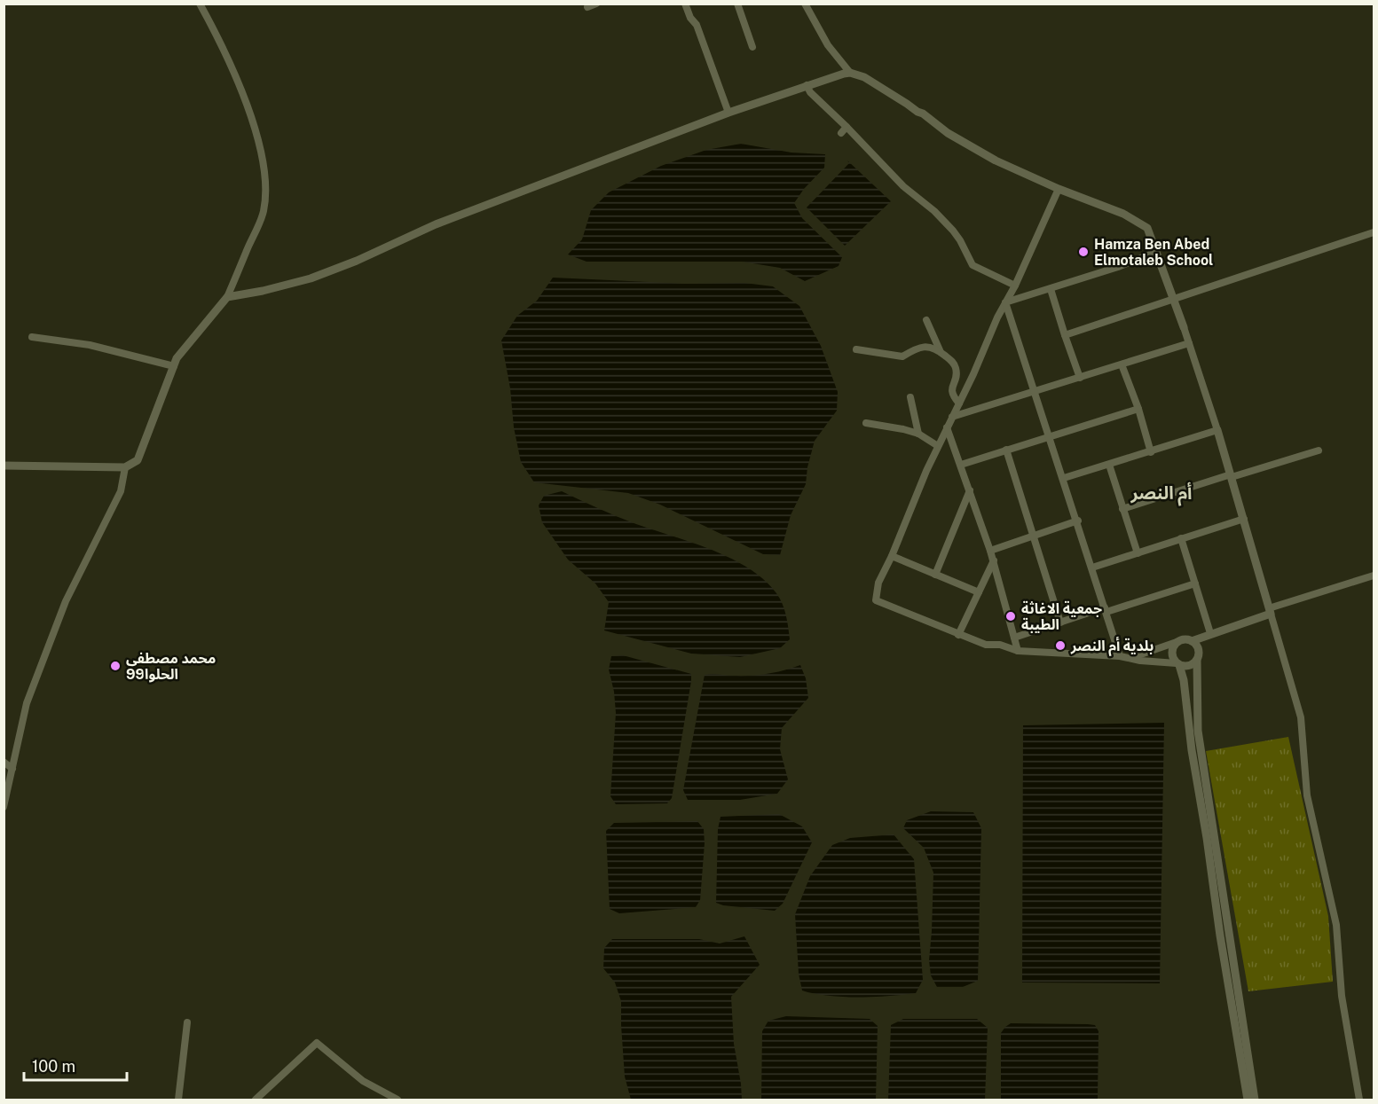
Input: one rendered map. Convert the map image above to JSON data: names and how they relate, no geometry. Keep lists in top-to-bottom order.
{
  "districts": ["أم النصر"],
  "places": [
    "Hamza Ben Abed Elmotaleb School",
    "جمعية الاغاثة الطيبة",
    "بلدية أم النصر",
    "محمد مصطفى الحلوا99"
  ],
  "scale_bar": "100 m"
}
